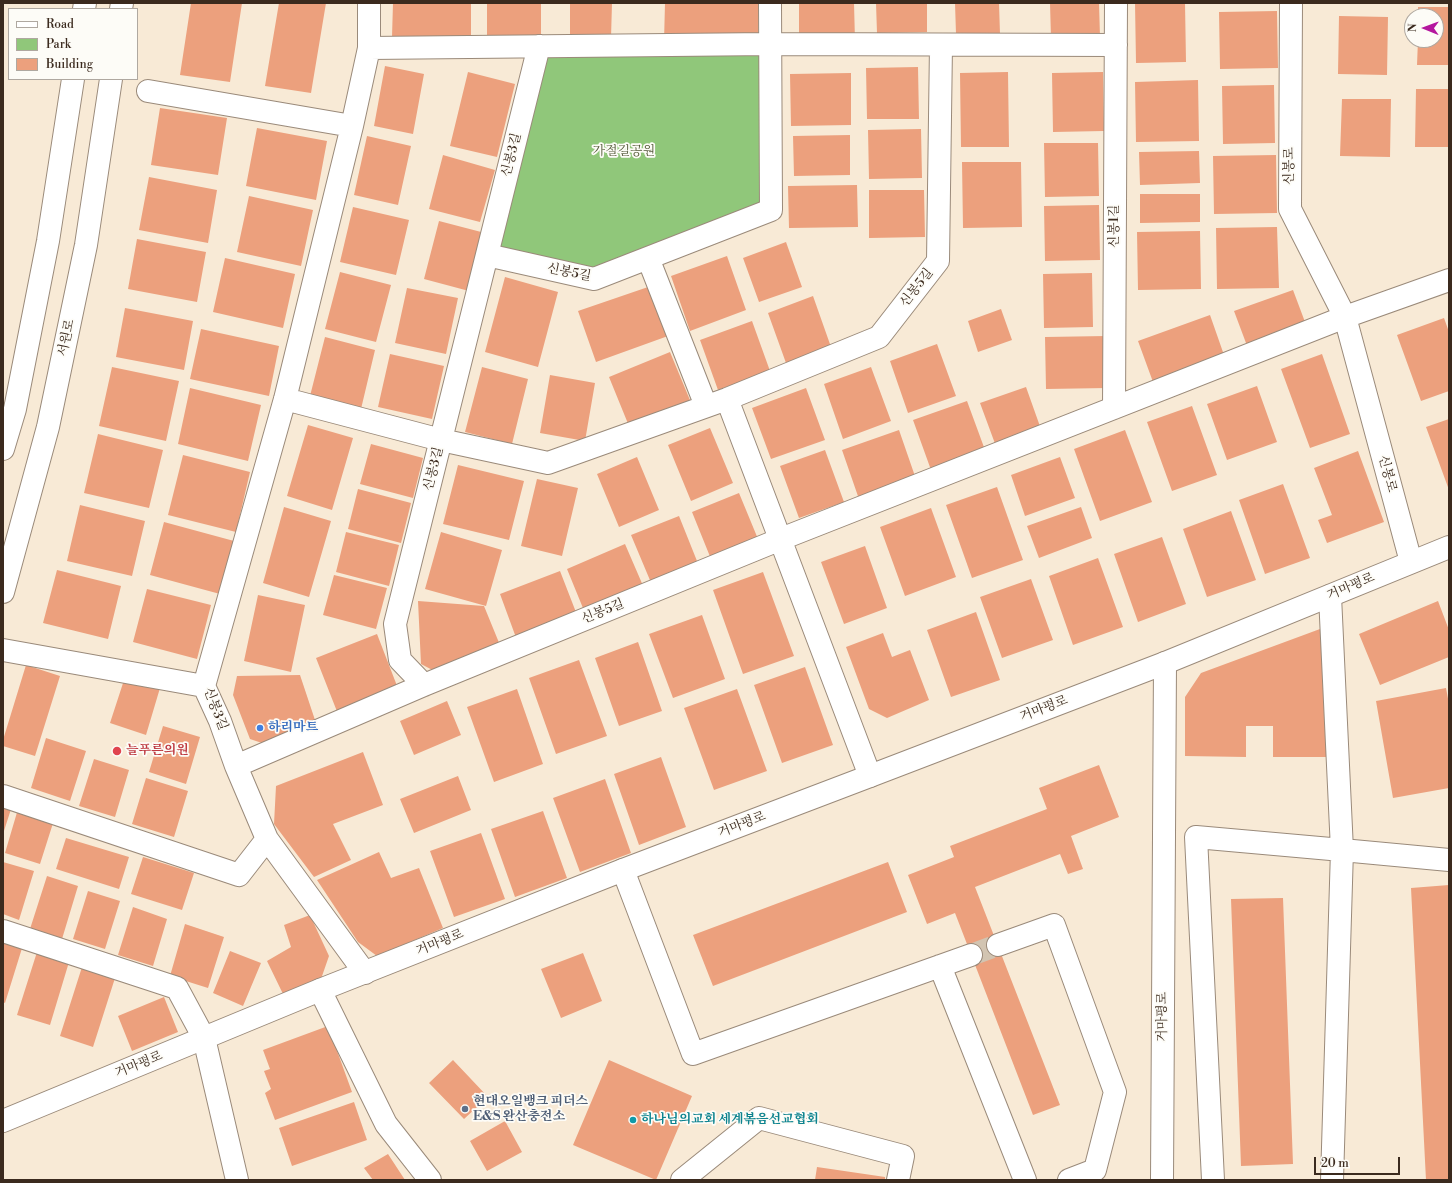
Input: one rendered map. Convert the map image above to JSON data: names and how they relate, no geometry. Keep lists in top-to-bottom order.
{
  "streets": {
    "street": [
      "신봉3길",
      "신봉로",
      "신봉1길",
      "신봉5길",
      "서원로",
      "거마평로"
    ]
  },
  "crossings": [
    ["신봉3길", "신봉5길"],
    ["신봉3길", "거마평로"],
    ["신봉로", "거마평로"],
    ["신봉1길", "신봉5길"]
  ],
  "parks": ["가절길공원"],
  "places": [
    "하리마트",
    "늘푸른의원",
    "현대오일뱅크 피더스 E&S 완산충전소",
    "하나님의교회 세계볶음선교협회"
  ],
  "legend": ["Road", "Park", "Building"],
  "scale_bar": "20 m",
  "north": "left"
}
